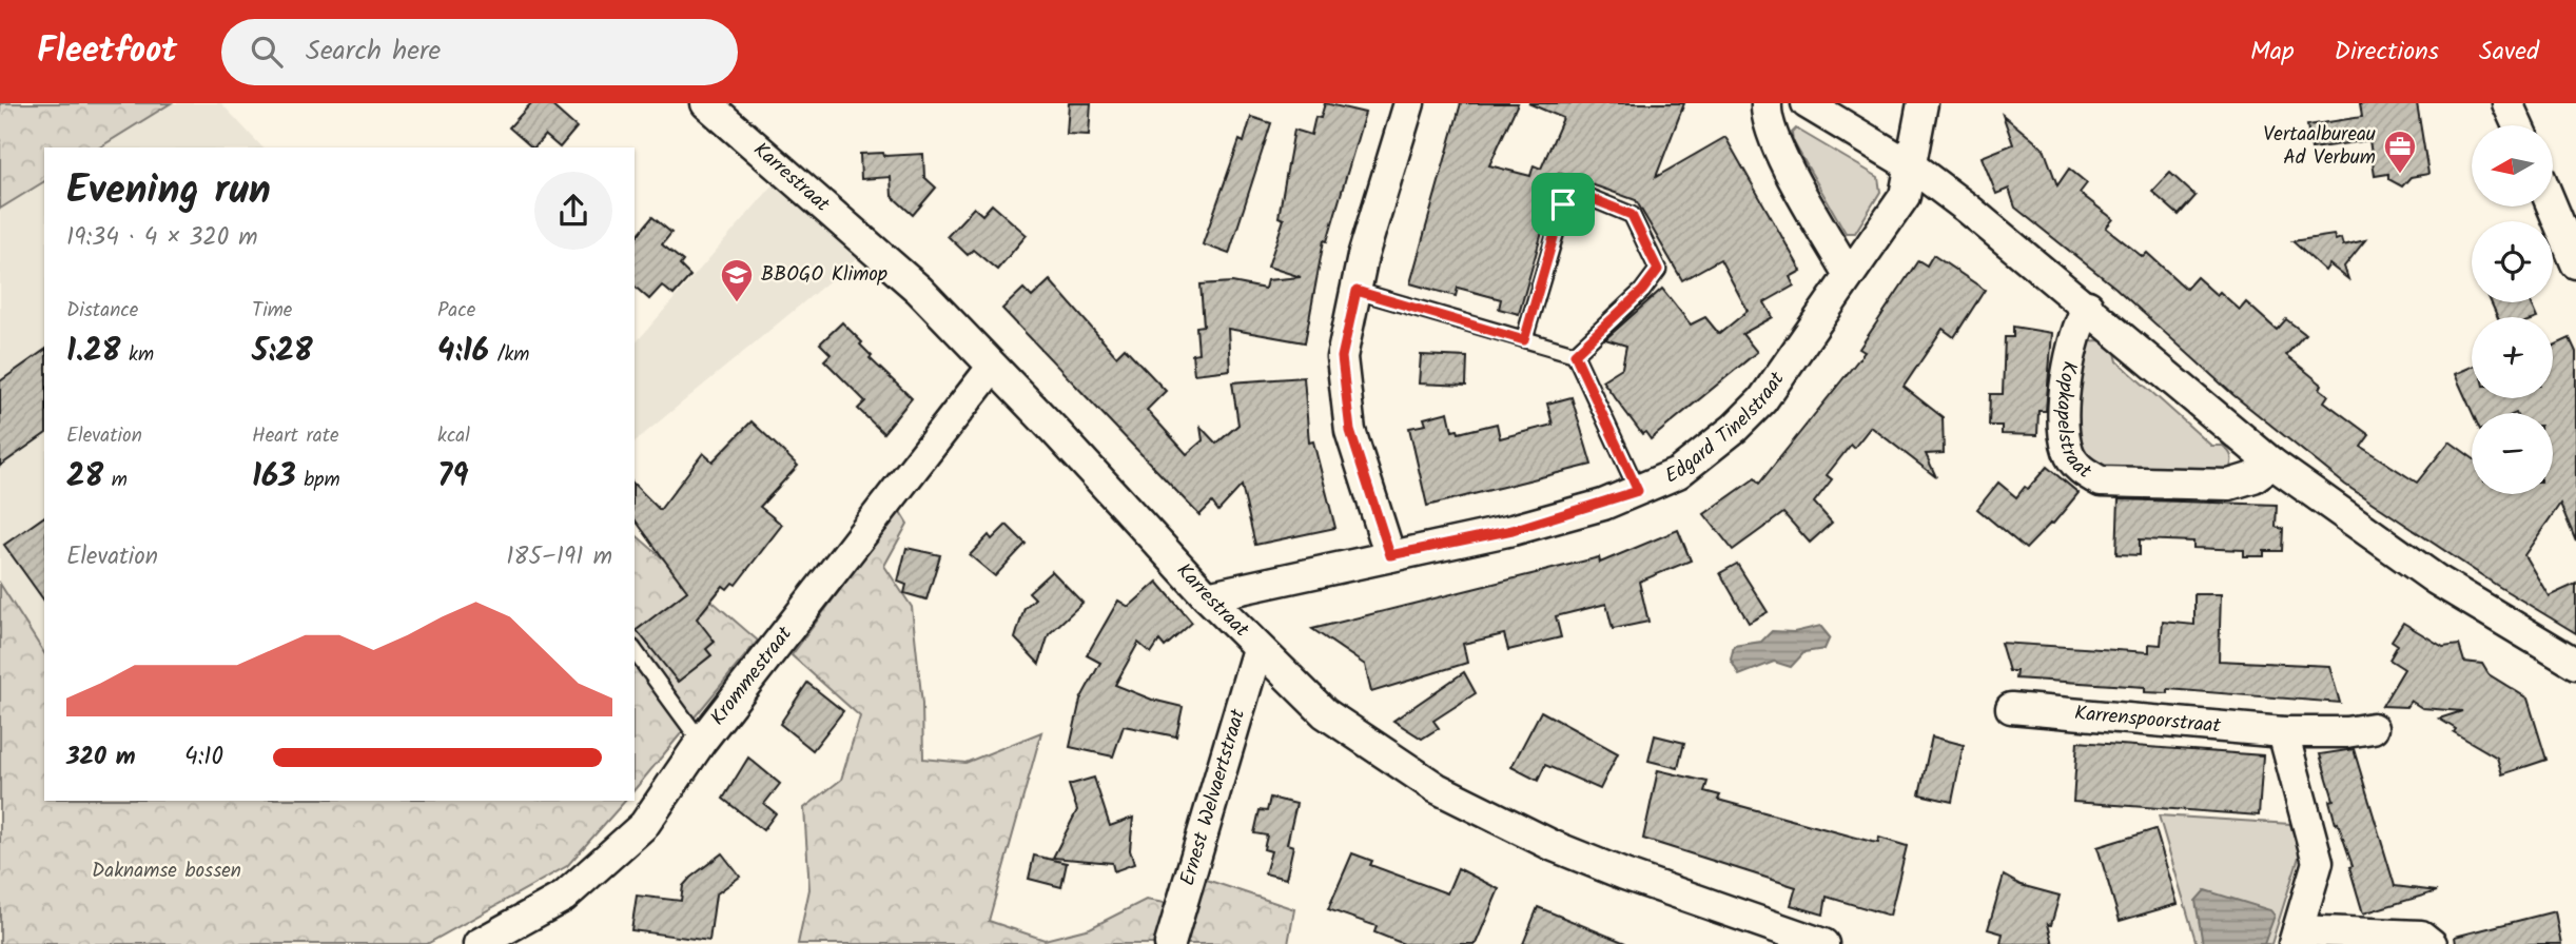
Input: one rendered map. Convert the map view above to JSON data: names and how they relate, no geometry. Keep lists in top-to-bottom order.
{
  "streets": {
    "street": [
      "Karrestraat",
      "Kopkapelstraat",
      "Edgard Tinelstraat",
      "Krommestraat",
      "Karrenspoorstraat",
      "Ernest Welvaertstraat"
    ]
  },
  "crossings": [
    ["Karrestraat", "Edgard Tinelstraat"],
    ["Karrestraat", "Krommestraat"],
    ["Karrestraat", "Ernest Welvaertstraat"]
  ],
  "parks": ["Daknamse bossen"],
  "places": {
    "office": ["Vertaalbureau Ad Verbum"],
    "school or university": ["BBOGO Klimop"]
  },
  "north": "left",
  "page": {
    "header": "Fleetfoot",
    "search": "Search here",
    "nav": ["Map", "Directions", "Saved"],
    "map_buttons": ["+", "−"],
    "heading": ["Evening run", "19:34 · 4 × 320 m"],
    "stats": [
      ["Distance", "1.28 km"],
      ["Time", "5:28"],
      ["Pace", "4:16 /km"],
      ["Elevation", "28 m"],
      ["Heart rate", "163 bpm"],
      ["kcal", "79"]
    ],
    "chart": ["Elevation", "185–191 m"],
    "list": [
      {
        "name": "320 m",
        "note": "4:10"
      }
    ]
  }
}
